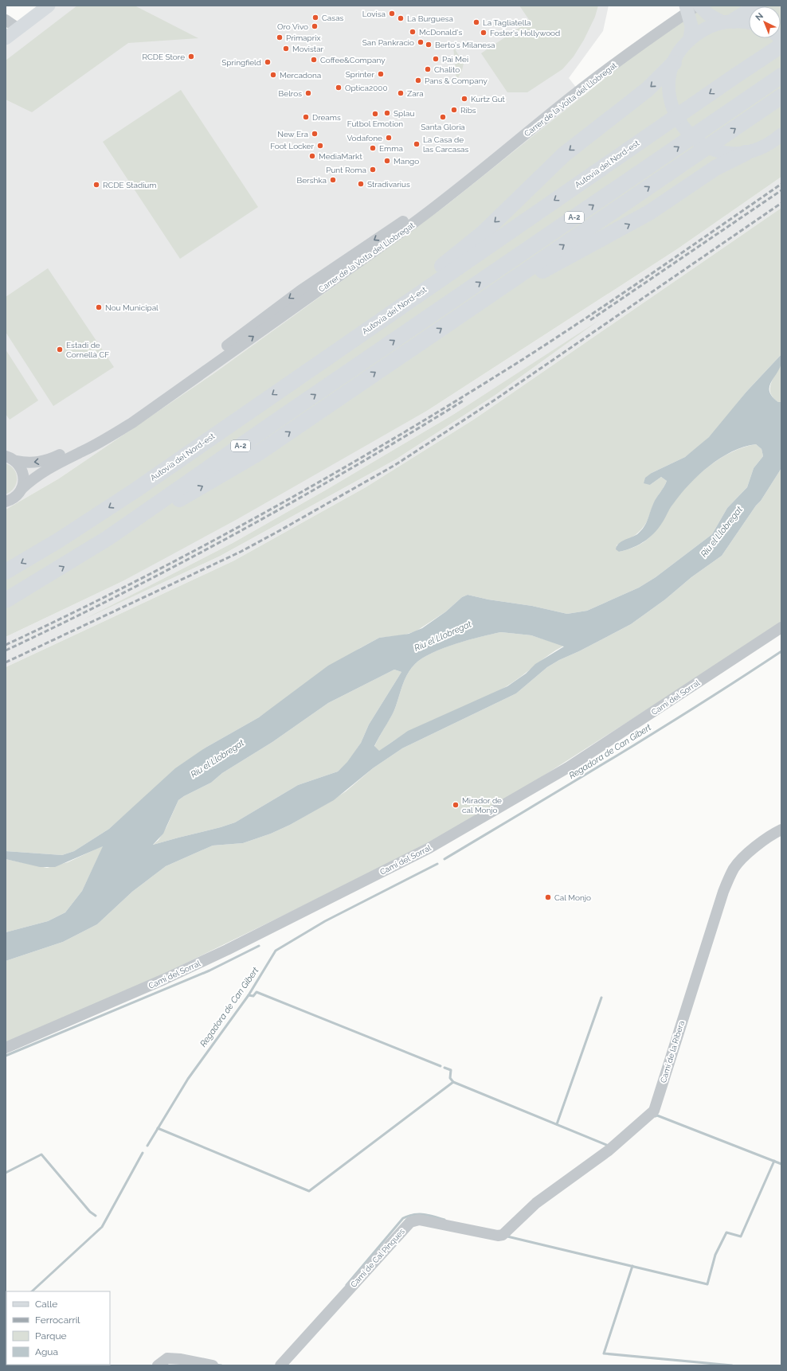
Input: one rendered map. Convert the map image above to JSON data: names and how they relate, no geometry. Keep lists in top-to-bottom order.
{
  "streets": {
    "highway": ["Autovia del Nord-est", "A-2"],
    "street": [
      "Carrer de la Volta del Llobregat",
      "Camí del Sorral",
      "Camí de la Ribera",
      "Camí de Cal Pinques"
    ]
  },
  "crossings": [
    ["Camí de la Ribera", "Camí de Cal Pinques"]
  ],
  "water": ["Riu el Llobregat", "Regadora de Can Gibert"],
  "places": [
    "Lovisa",
    "Casas",
    "La Burguesa",
    "La Tagliatella",
    "Oro Vivo",
    "McDonald's",
    "Foster's Hollywood",
    "Primaprix",
    "San Pankracio",
    "Berto's Milanesa",
    "Movistar",
    "RCDE Store",
    "Pai Mei",
    "Coffee&Company",
    "Springfield",
    "Chalito",
    "Sprinter",
    "Mercadona",
    "Pans & Company",
    "Optica2000",
    "Belros",
    "Zara",
    "Kurtz Gut",
    "Ribs",
    "Splau",
    "Futbol Emotion",
    "Dreams",
    "Santa Gloria",
    "New Era",
    "Vodafone",
    "La Casa de las Carcasas",
    "Foot Locker",
    "Emma",
    "MediaMarkt",
    "Mango",
    "Punt Roma",
    "Bershka",
    "Stradivarius",
    "RCDE Stadium",
    "Nou Municipal",
    "Estadi de Cornellà CF",
    "Mirador de cal Monjo",
    "Cal Monjo"
  ],
  "legend": [
    "Calle",
    "Ferrocarril",
    "Parque",
    "Agua"
  ],
  "north": "top left"
}
